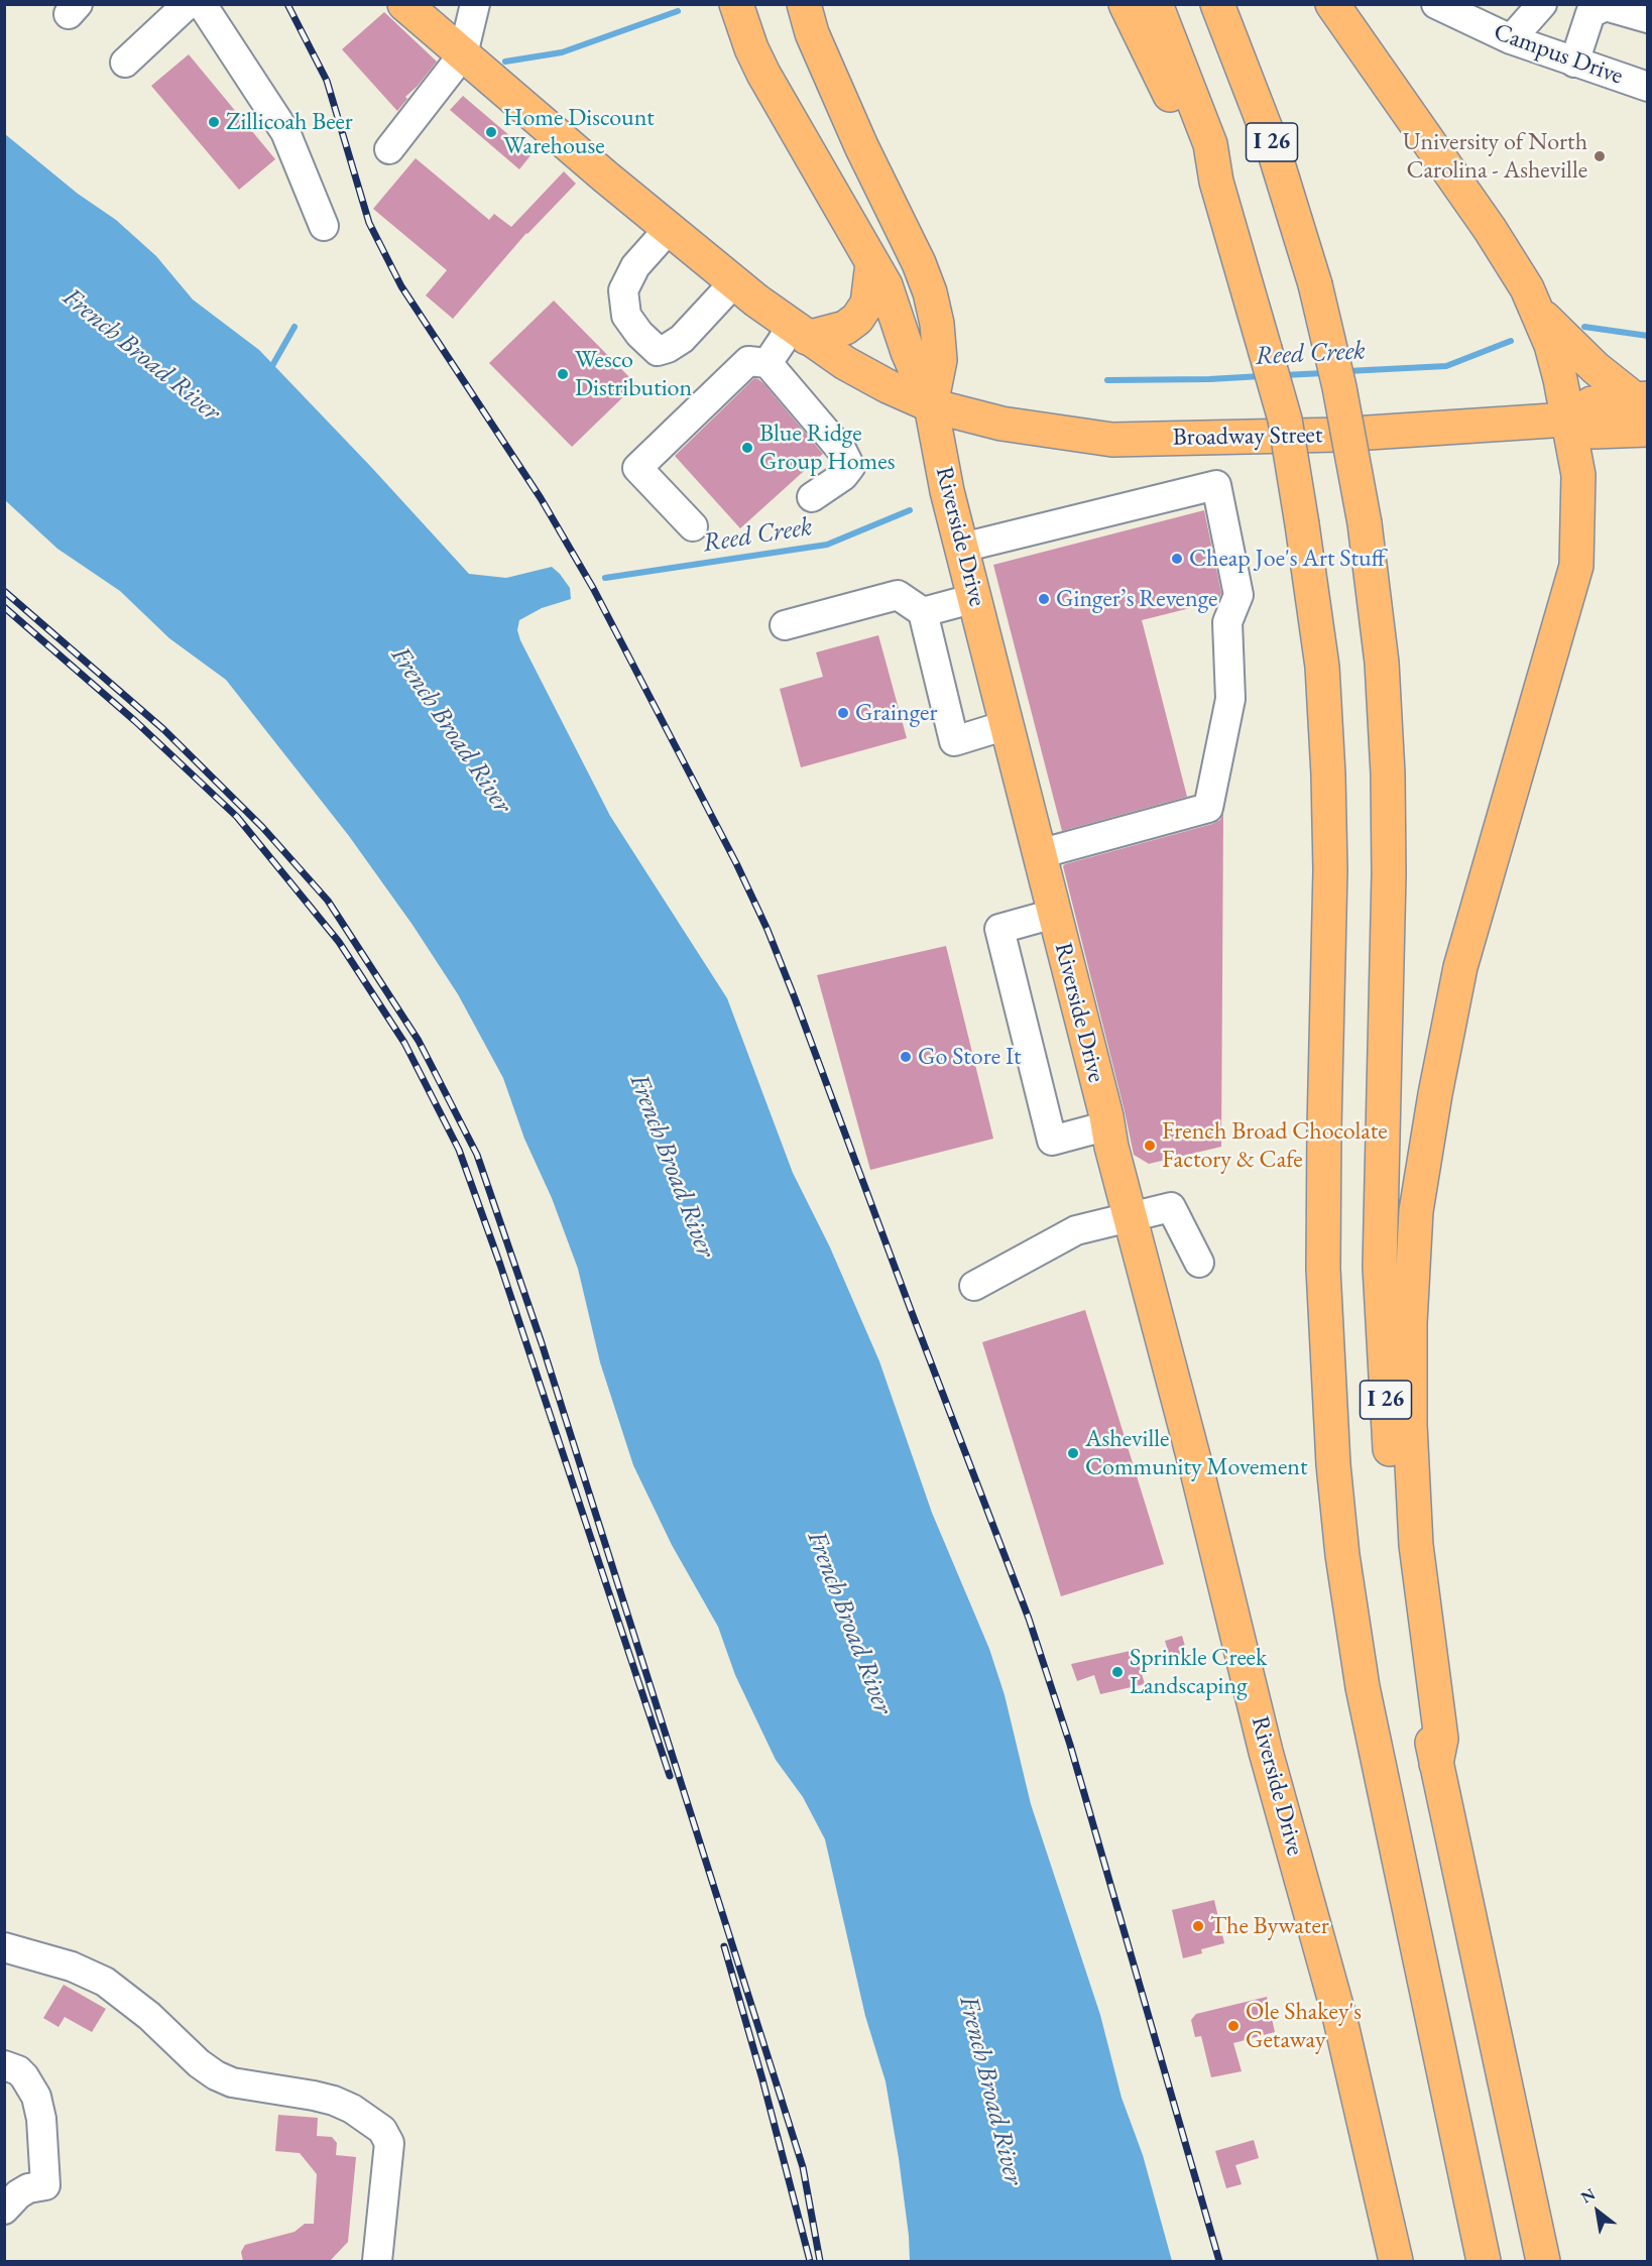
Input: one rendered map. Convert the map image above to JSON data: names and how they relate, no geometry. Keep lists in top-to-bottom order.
{
  "streets": {
    "main road": ["I 26", "Broadway Street", "Riverside Drive"],
    "street": ["Campus Drive"]
  },
  "crossings": [
    ["Broadway Street", "Riverside Drive"]
  ],
  "water": ["Reed Creek", "French Broad River"],
  "places": [
    "Zillicoah Beer",
    "Home Discount Warehouse",
    "University of North Carolina - Asheville",
    "Wesco Distribution",
    "Blue Ridge Group Homes",
    "Cheap Joe's Art Stuff",
    "Ginger’s Revenge",
    "Grainger",
    "Go Store It",
    "French Broad Chocolate Factory & Cafe",
    "Asheville Community Movement",
    "Sprinkle Creek Landscaping",
    "The Bywater",
    "Ole Shakey's Getaway"
  ],
  "north": "top left"
}
